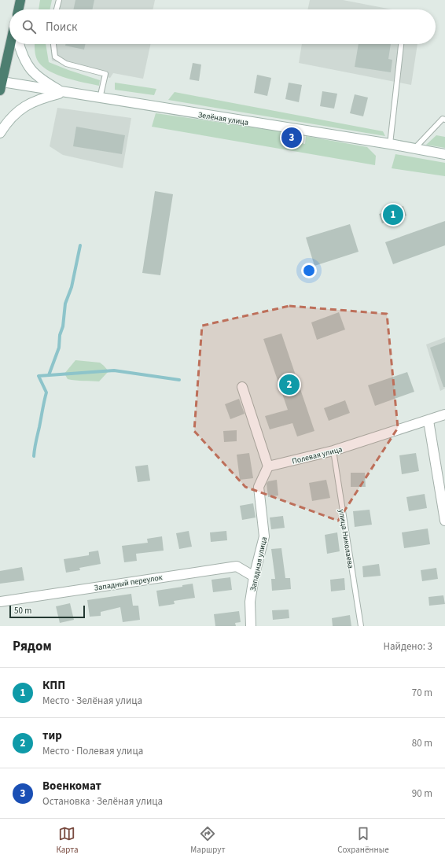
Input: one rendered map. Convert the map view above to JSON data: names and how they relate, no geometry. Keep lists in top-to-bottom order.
{
  "streets": {
    "street": [
      "Зелёная улица",
      "Полевая улица",
      "Западная улица",
      "Западный переулок"
    ],
    "lane": ["улица Николаева"]
  },
  "crossings": [
    ["Полевая улица", "улица Николаева"],
    ["Полевая улица", "Западная улица"],
    ["Западная улица", "Западный переулок"]
  ],
  "scale_bar": "50 m",
  "page": {
    "search": "Поиск",
    "pins": ["3", "1", "2"],
    "scale": "50 m",
    "heading": ["Рядом", "Найдено: 3"],
    "list": [
      {
        "mark": "1",
        "name": "КПП",
        "note": "Место · Зелёная улица",
        "value": "70 m"
      },
      {
        "mark": "2",
        "name": "тир",
        "note": "Место · Полевая улица",
        "value": "80 m"
      },
      {
        "mark": "3",
        "name": "Военкомат",
        "note": "Остановка · Зелёная улица",
        "value": "90 m"
      }
    ],
    "nav": ["Карта", "Маршрут", "Сохранённые"]
  }
}
